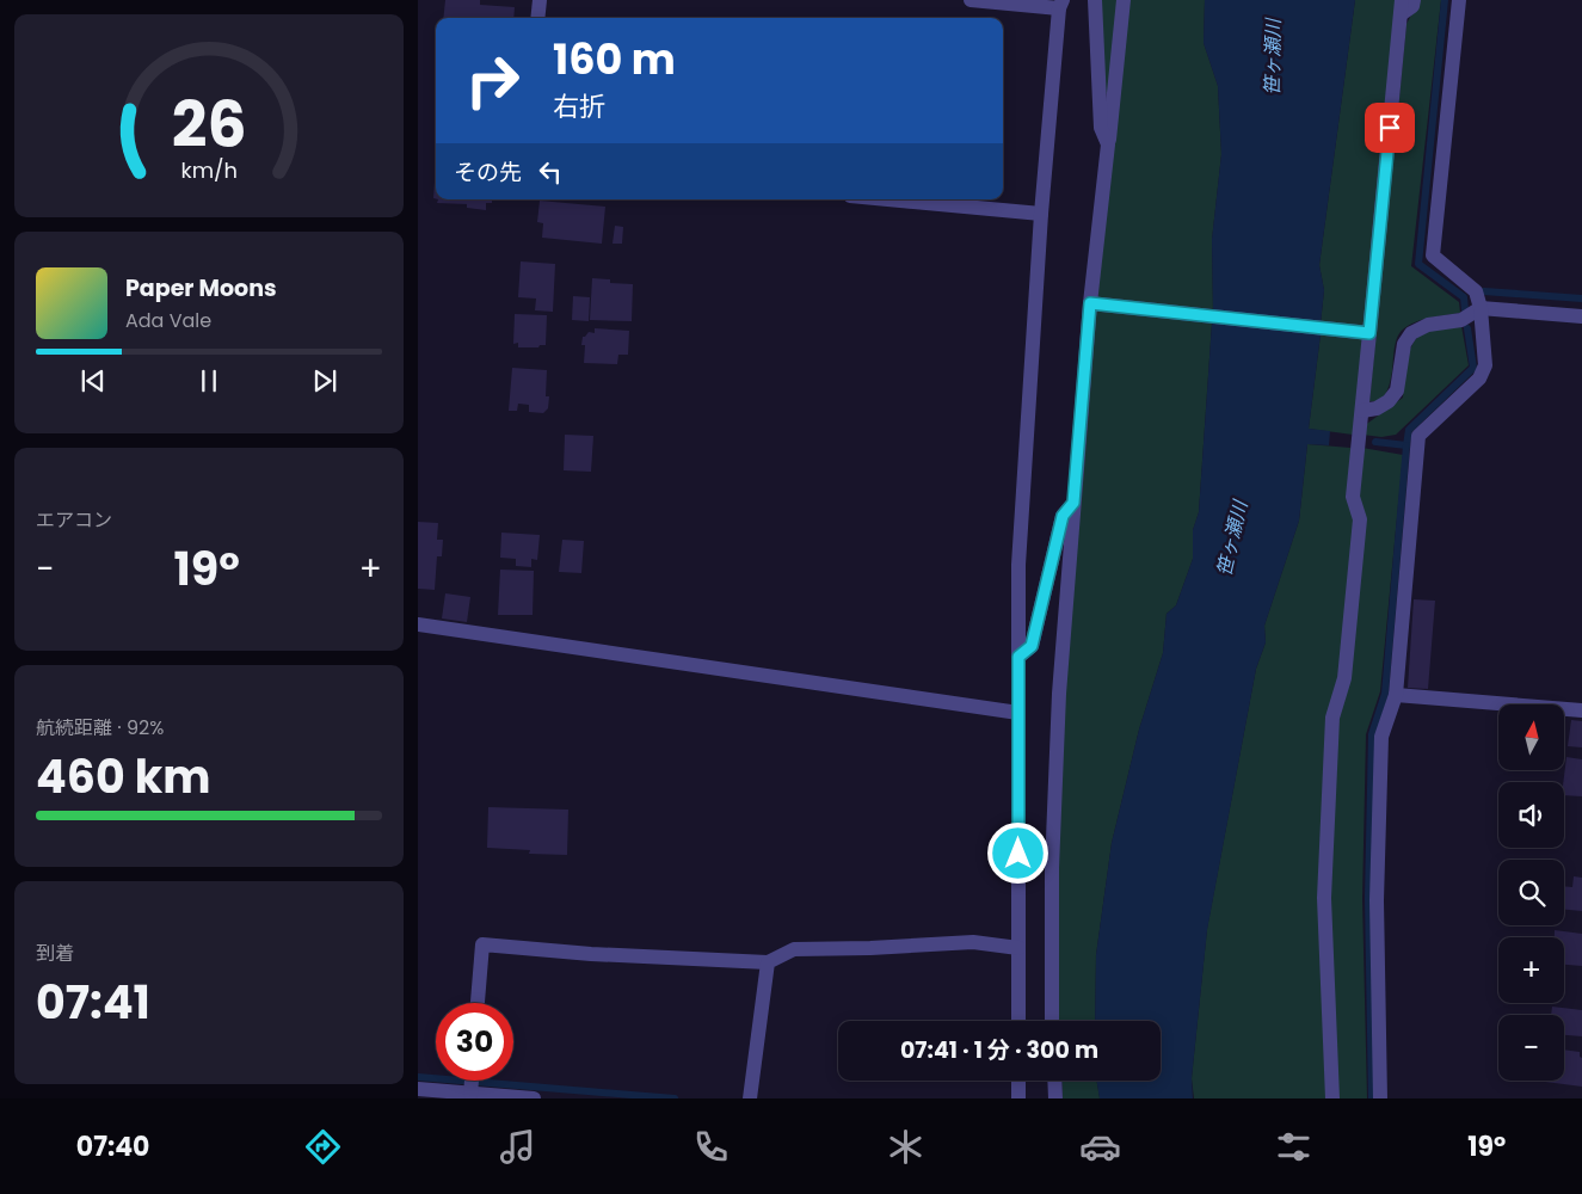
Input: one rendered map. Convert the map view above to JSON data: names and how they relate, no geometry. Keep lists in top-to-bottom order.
{
  "water": ["笹ヶ瀬川"],
  "north": "top",
  "page": {
    "turn": ["160 m", "右折"],
    "then": "その先",
    "song": ["Paper Moons", "Ada Vale"],
    "tile": [
      "エアコン",
      ["航続距離 · 92%", "460 km"],
      ["到着", "07:41"]
    ],
    "heat": ["−", "19°", "+"],
    "map_buttons": ["+", "−"],
    "limit": "30",
    "trip": "07:41 · 1 分 · 300 m",
    "tabs": ["07:40", "19°"],
    "gauge": ["26", "km/h"]
  }
}
